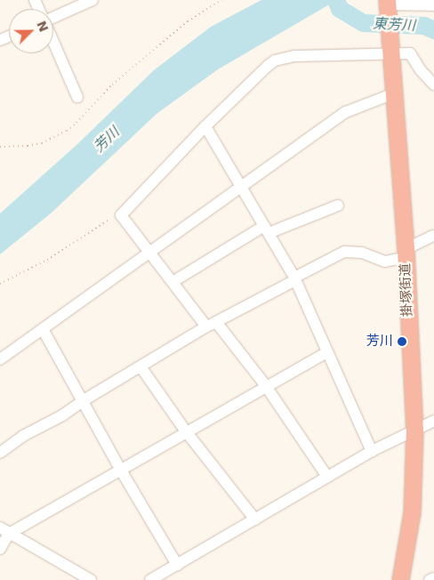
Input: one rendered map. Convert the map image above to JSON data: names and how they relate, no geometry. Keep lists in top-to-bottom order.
{
  "streets": {
    "highway": ["掛塚街道"]
  },
  "water": ["東芳川", "芳川"],
  "places": ["芳川"],
  "north": "top right"
}
